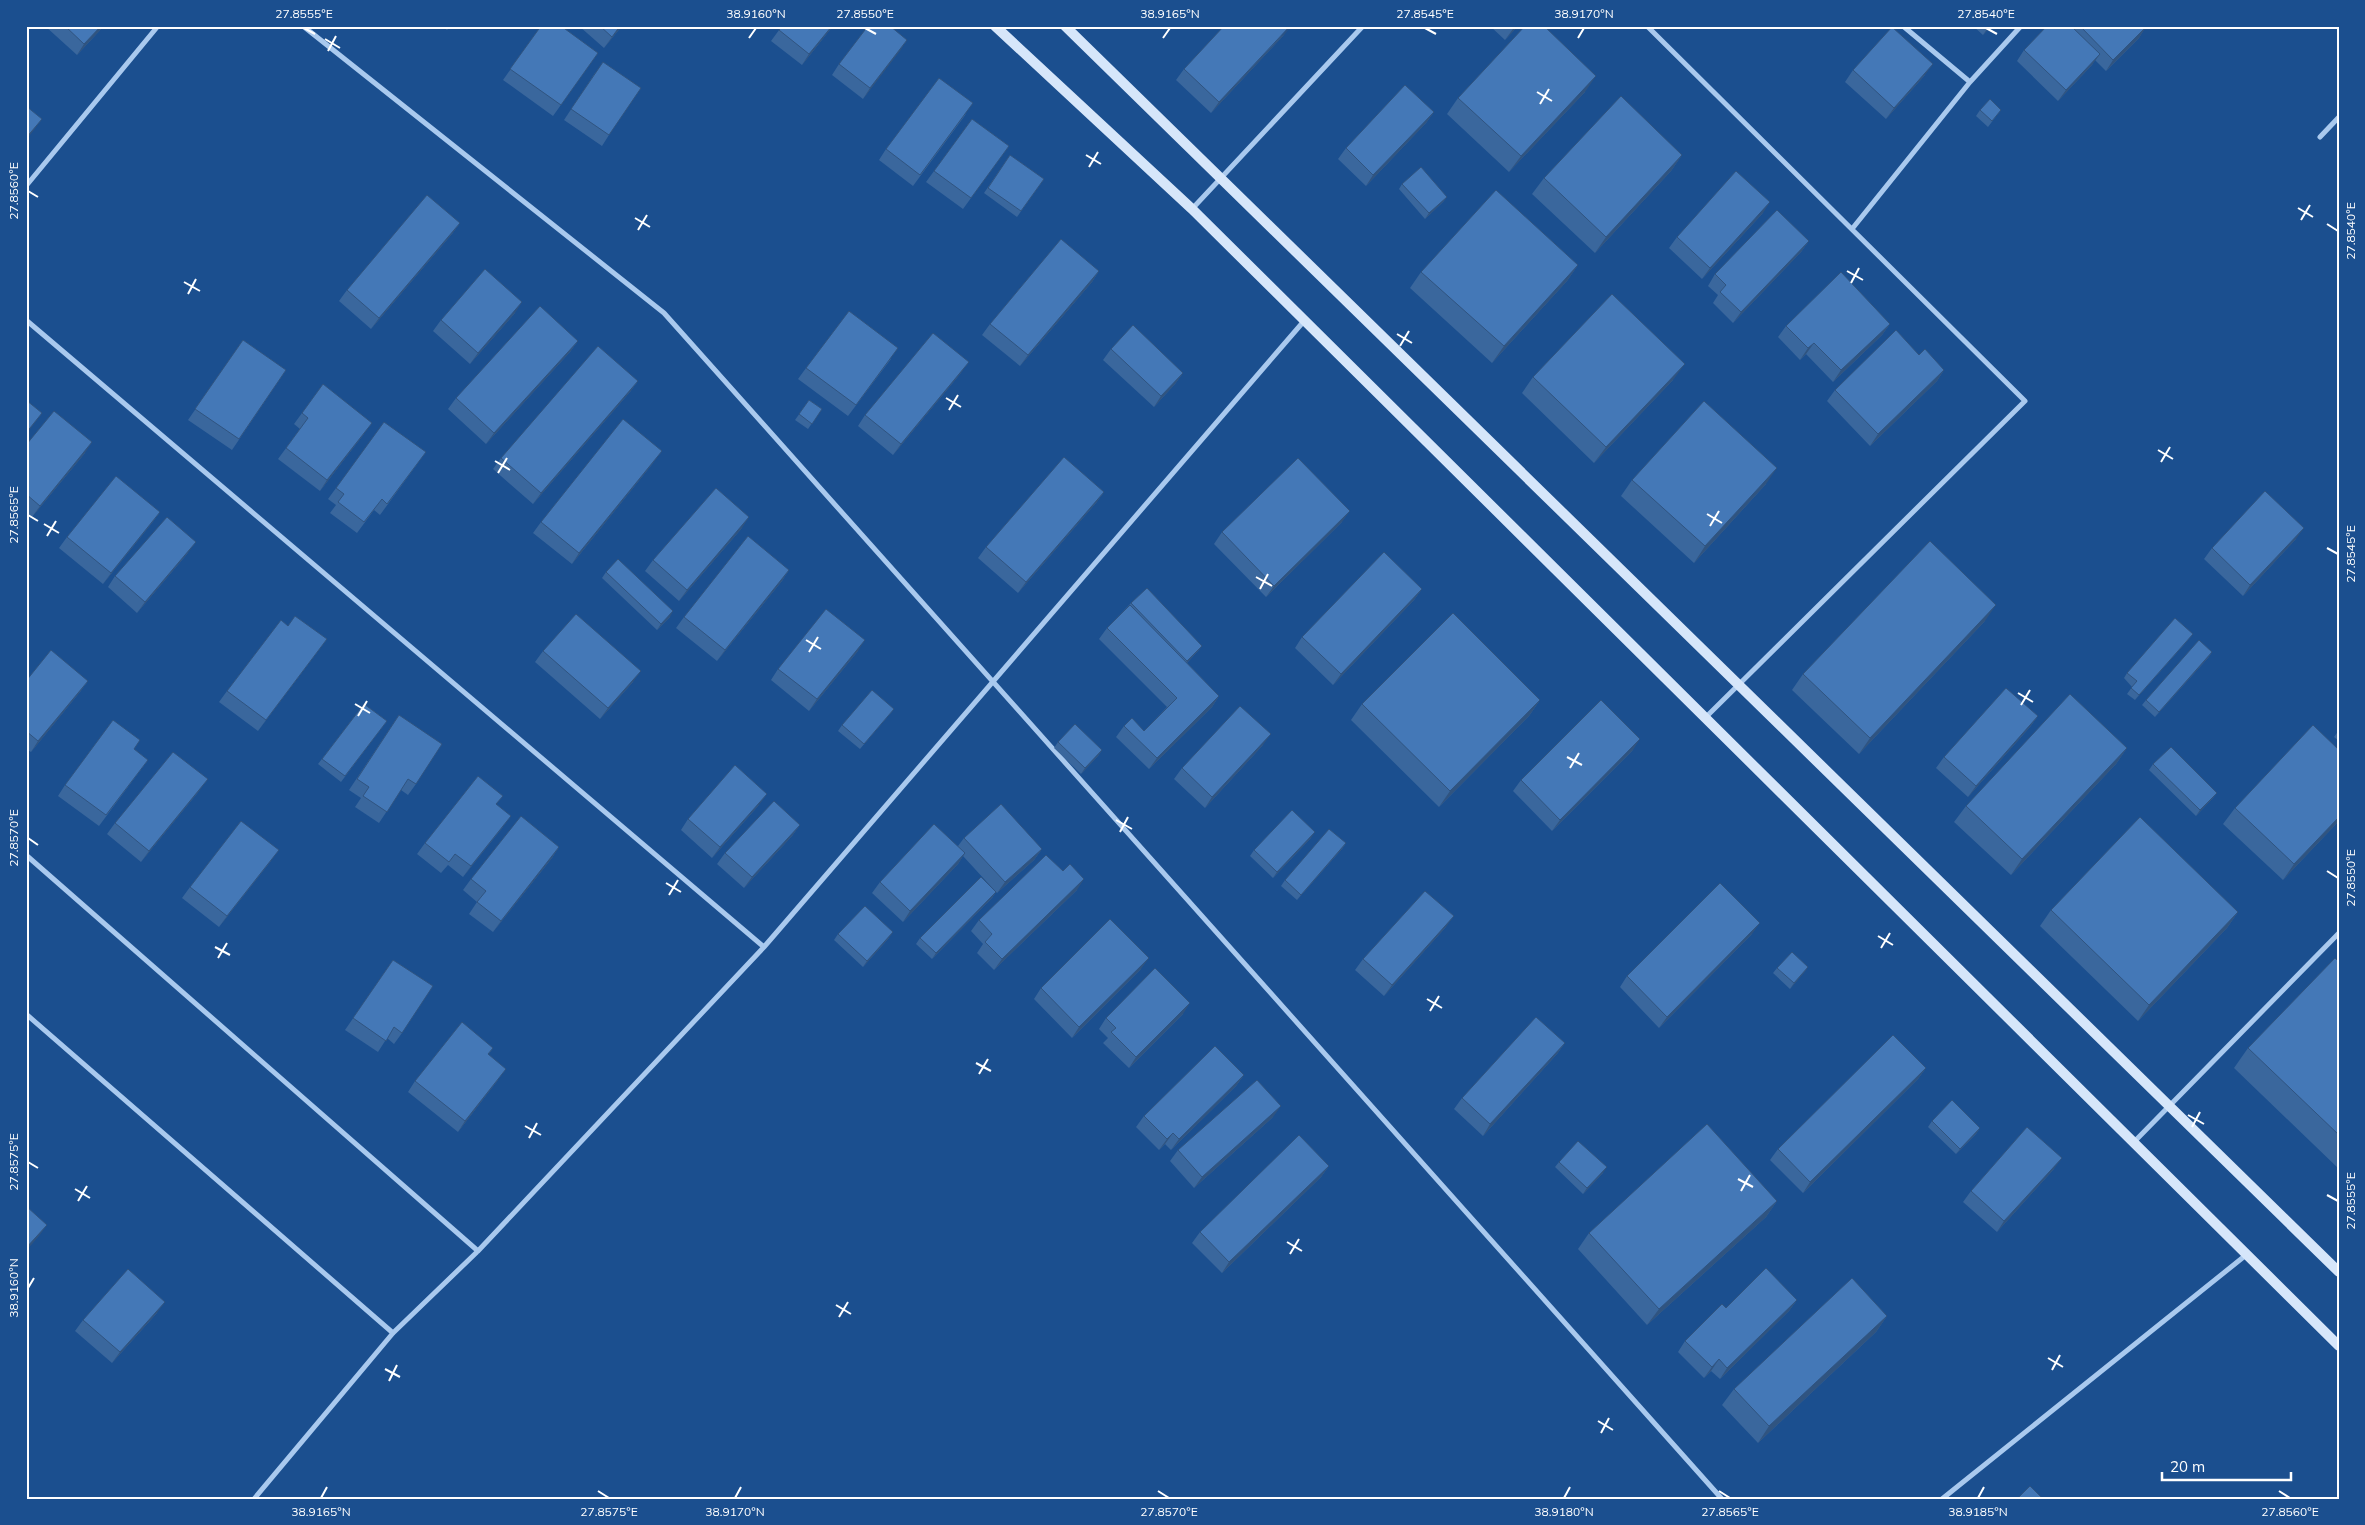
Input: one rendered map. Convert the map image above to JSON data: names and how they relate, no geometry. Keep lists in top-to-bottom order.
{
  "scale_bar": "20 m",
  "coordinates": [
    "27.8555°E",
    "38.9160°N",
    "27.8550°E",
    "38.9165°N",
    "27.8545°E",
    "38.9170°N",
    "27.8540°E",
    "27.8560°E",
    "27.8565°E",
    "27.8570°E",
    "27.8575°E",
    "38.9180°N",
    "38.9185°N"
  ]
}
